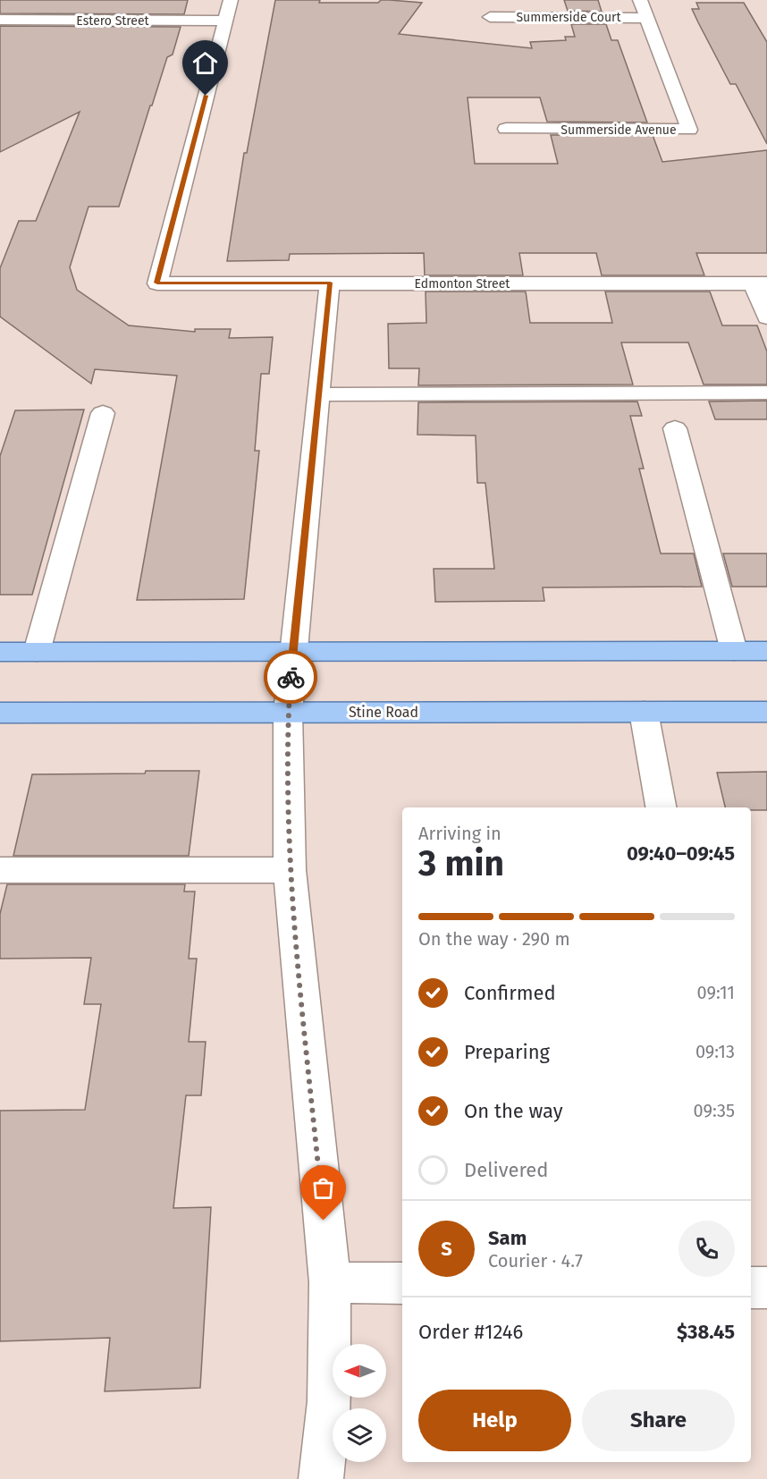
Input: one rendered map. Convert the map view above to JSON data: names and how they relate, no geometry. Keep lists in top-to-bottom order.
{
  "streets": {
    "main road": ["Stine Road"],
    "street": [
      "Summerside Court",
      "Estero Street",
      "Summerside Avenue",
      "Edmonton Street"
    ]
  },
  "crossings": [
    ["Summerside Court", "Summerside Avenue"],
    ["Estero Street", "Edmonton Street"]
  ],
  "north": "left",
  "page": {
    "heading": ["3 min", "Arriving in", "09:40–09:45"],
    "panel": [
      "Sam",
      "Courier · 4.7",
      "Order #1246",
      "$38.45"
    ],
    "bar": "On the way · 290 m",
    "list": [
      ["Confirmed", "09:11"],
      ["Preparing", "09:13"],
      ["On the way", "09:35"],
      "Delivered"
    ],
    "round": "S",
    "buttons": ["Help", "Share"]
  }
}
